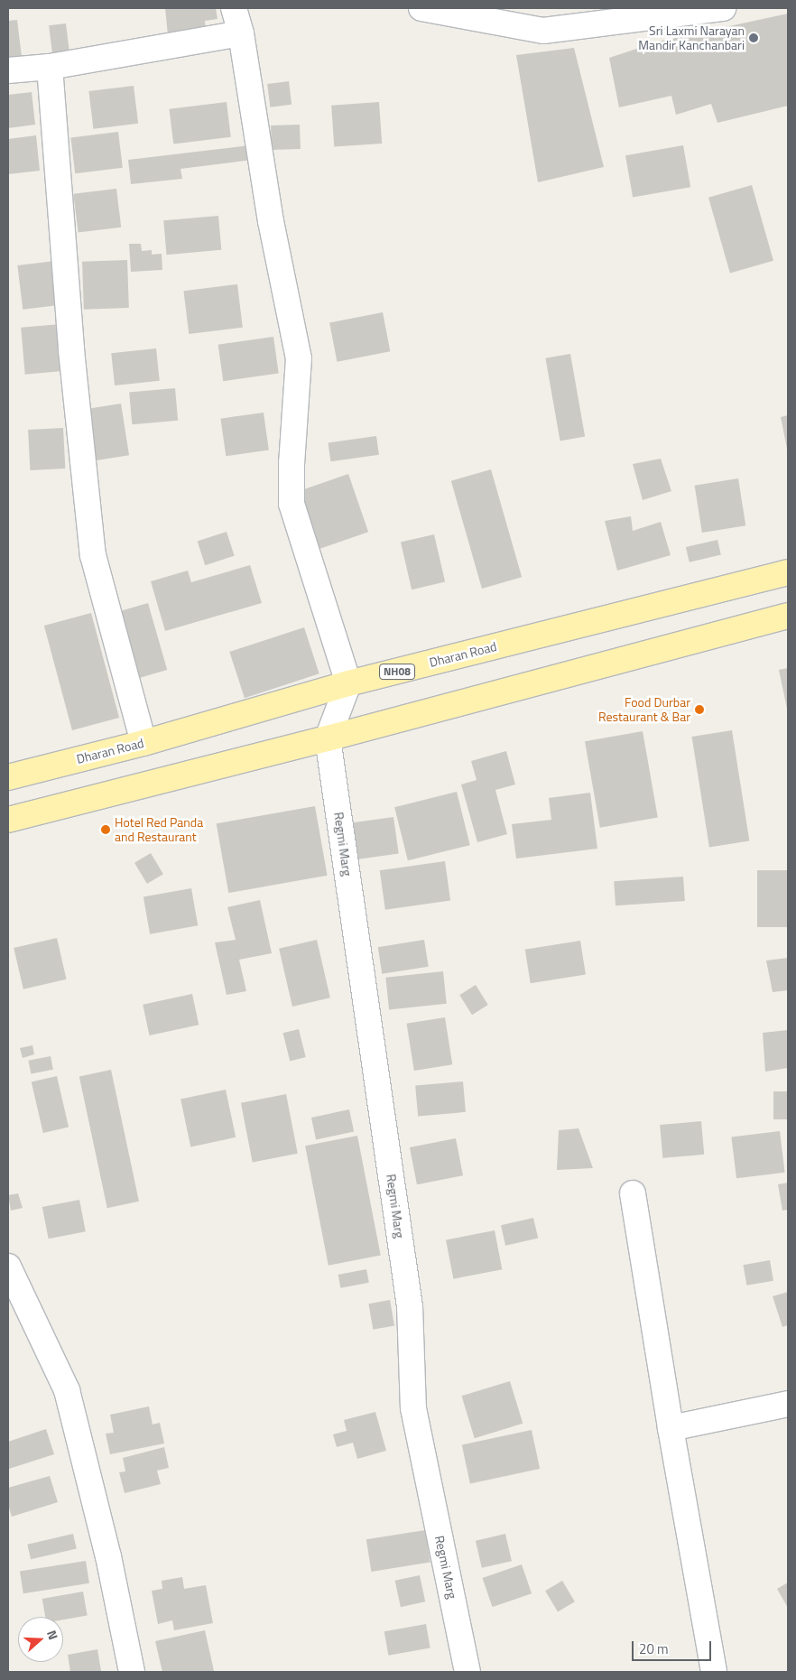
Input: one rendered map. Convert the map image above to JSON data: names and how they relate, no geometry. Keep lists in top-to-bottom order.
{
  "streets": {
    "main road": ["Dharan Road", "NH08"],
    "street": ["Regmi Marg"]
  },
  "places": ["Sri Laxmi Narayan Mandir Kanchanbari", "Food Durbar Restaurant & Bar", "Hotel Red Panda and Restaurant"],
  "scale_bar": "20 m",
  "north": "right"
}
